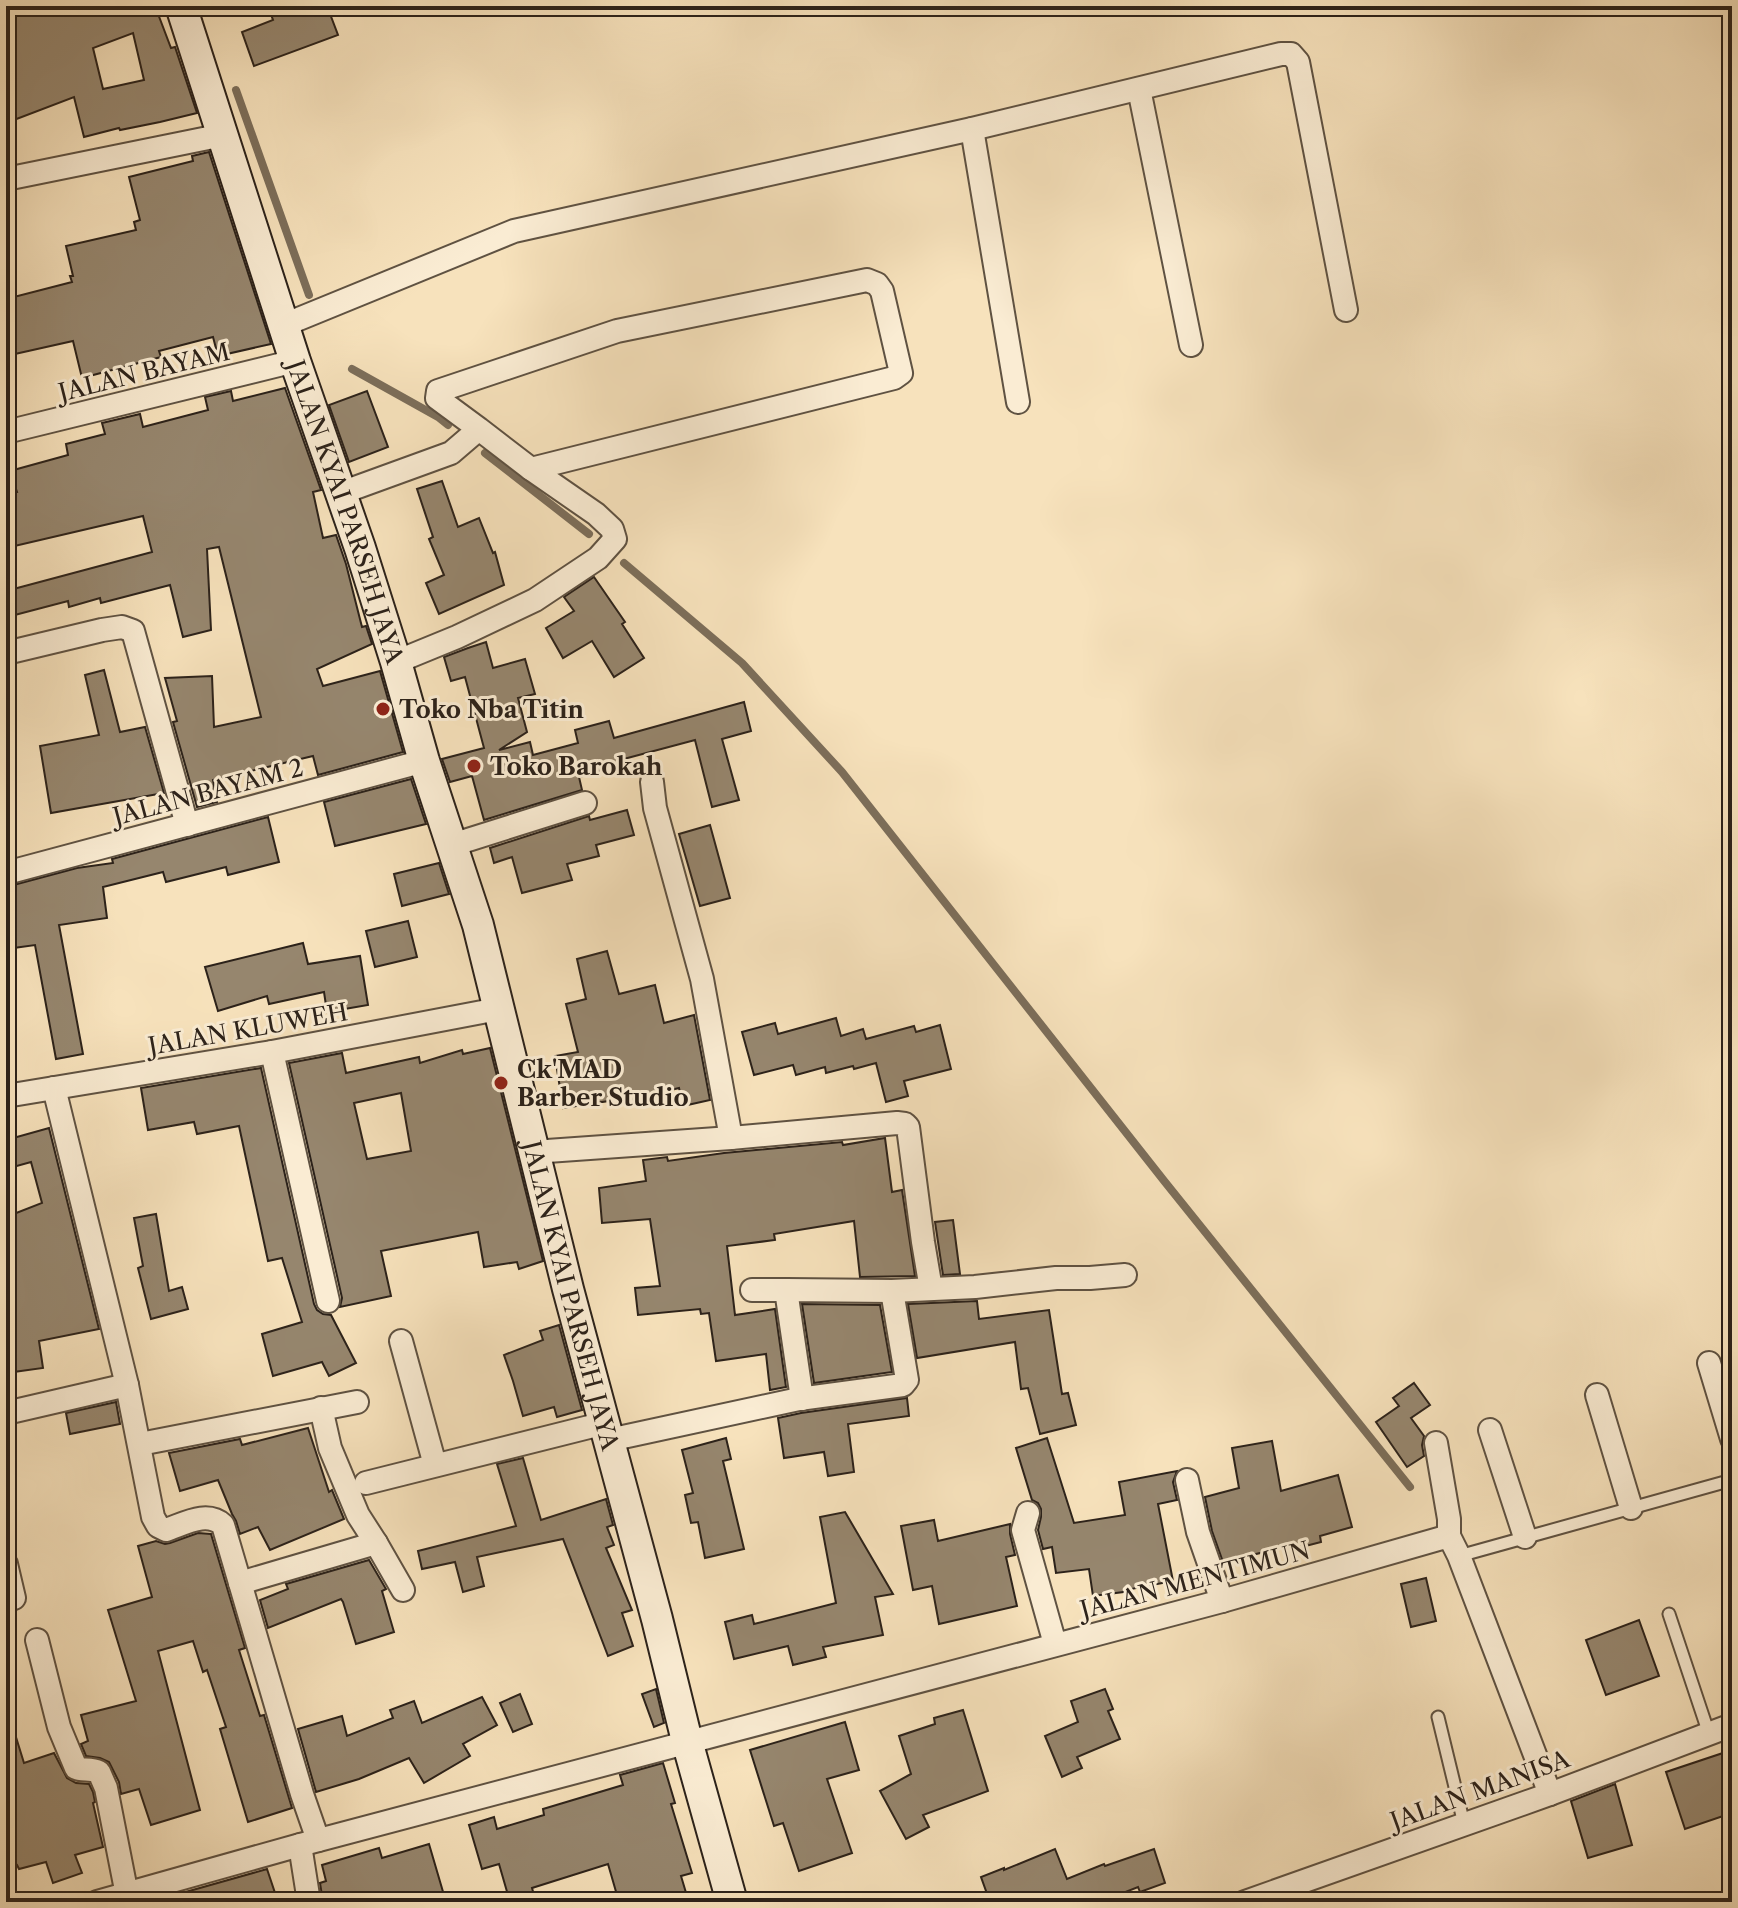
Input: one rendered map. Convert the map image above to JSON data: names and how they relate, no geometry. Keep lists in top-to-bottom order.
{
  "streets": {
    "main road": ["JALAN KYAI PARSEH JAYA"],
    "street": [
      "JALAN BAYAM",
      "JALAN BAYAM 2",
      "JALAN KLUWEH",
      "JALAN MENTIMUN",
      "JALAN MANISA"
    ]
  },
  "crossings": [
    ["JALAN BAYAM", "JALAN KYAI PARSEH JAYA"],
    ["JALAN KYAI PARSEH JAYA", "JALAN BAYAM 2"],
    ["JALAN KYAI PARSEH JAYA", "JALAN KLUWEH"],
    ["JALAN KYAI PARSEH JAYA", "JALAN MENTIMUN"]
  ],
  "places": ["Toko Nba Titin", "Toko Barokah", "Ck'MAD Barber Studio"]
}
